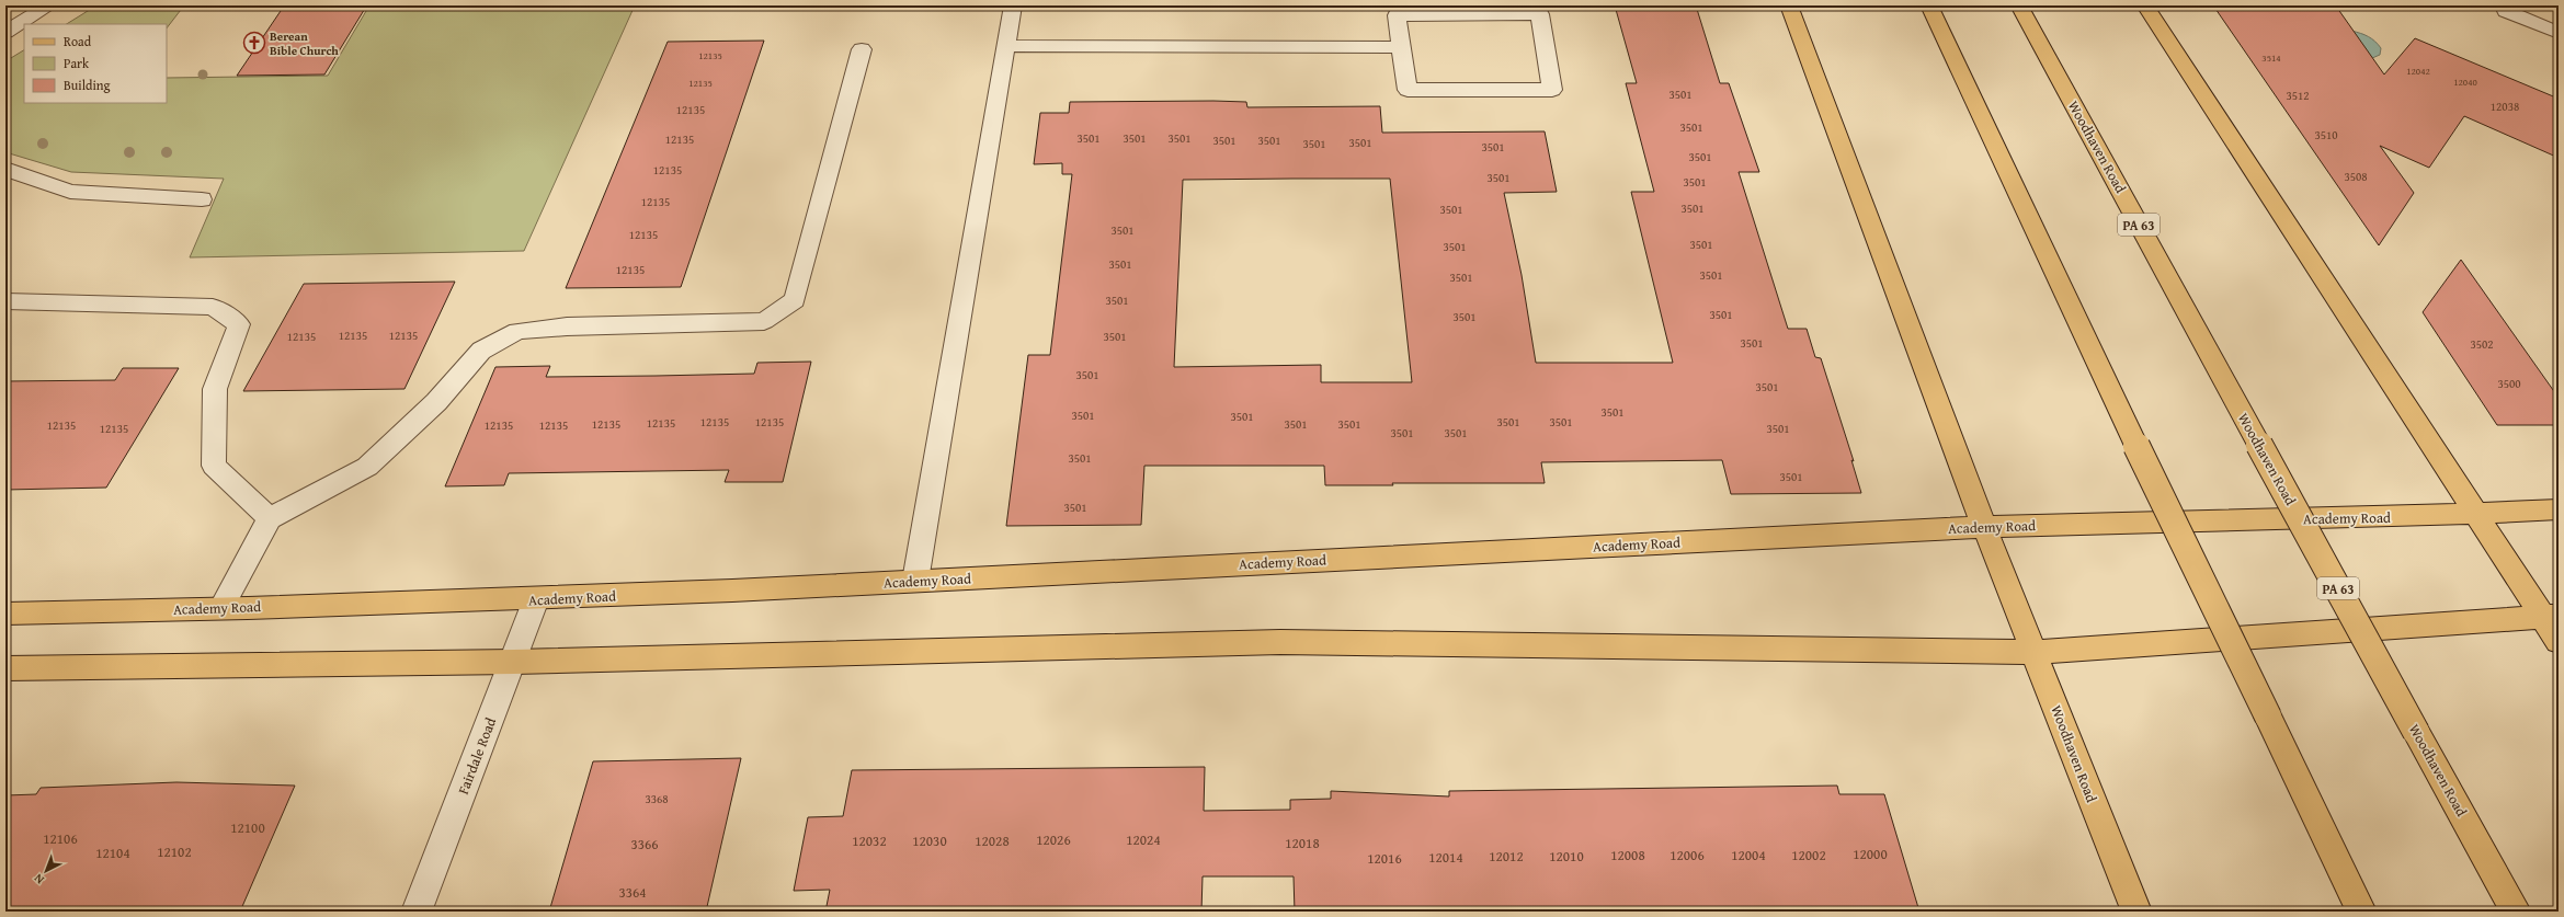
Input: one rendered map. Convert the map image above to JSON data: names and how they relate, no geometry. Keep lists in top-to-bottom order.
{
  "streets": {
    "main road": ["Woodhaven Road", "PA 63", "Academy Road"],
    "street": ["Fairdale Road"]
  },
  "crossings": [
    ["Woodhaven Road", "Academy Road"],
    ["Academy Road", "Fairdale Road"]
  ],
  "places": {
    "church": ["Berean Bible Church"]
  },
  "house_numbers": [
    "12135",
    "3514",
    "12042",
    "12040",
    "12135",
    "3501",
    "3512",
    "12038",
    "12135",
    "3501",
    "3510",
    "3501",
    "3501",
    "3501",
    "12135",
    "3501",
    "3501",
    "3501",
    "3501",
    "3501",
    "3501",
    "12135",
    "3508",
    "3501",
    "3501",
    "12135",
    "3501",
    "3501",
    "3501",
    "12135",
    "3501",
    "3501",
    "3501",
    "12135",
    "3501",
    "3501",
    "3501",
    "3501",
    "3501",
    "12135",
    "12135",
    "12135",
    "3501",
    "3501",
    "3502",
    "3501",
    "3500",
    "3501",
    "3501",
    "3501",
    "3501",
    "12135",
    "12135",
    "3501",
    "3501",
    "12135",
    "12135",
    "3501",
    "3501",
    "12135",
    "12135",
    "12135",
    "12135",
    "3501",
    "3501",
    "3501",
    "3501",
    "3501",
    "3501",
    "3368",
    "12100",
    "12106",
    "12026",
    "12024",
    "12032",
    "12030",
    "12028",
    "12018",
    "3366",
    "12102",
    "12104",
    "12000",
    "12008",
    "12006",
    "12004",
    "12002",
    "12012",
    "12010",
    "12014",
    "12016",
    "3364"
  ],
  "legend": ["Road", "Park", "Building"],
  "north": "bottom left"
}
